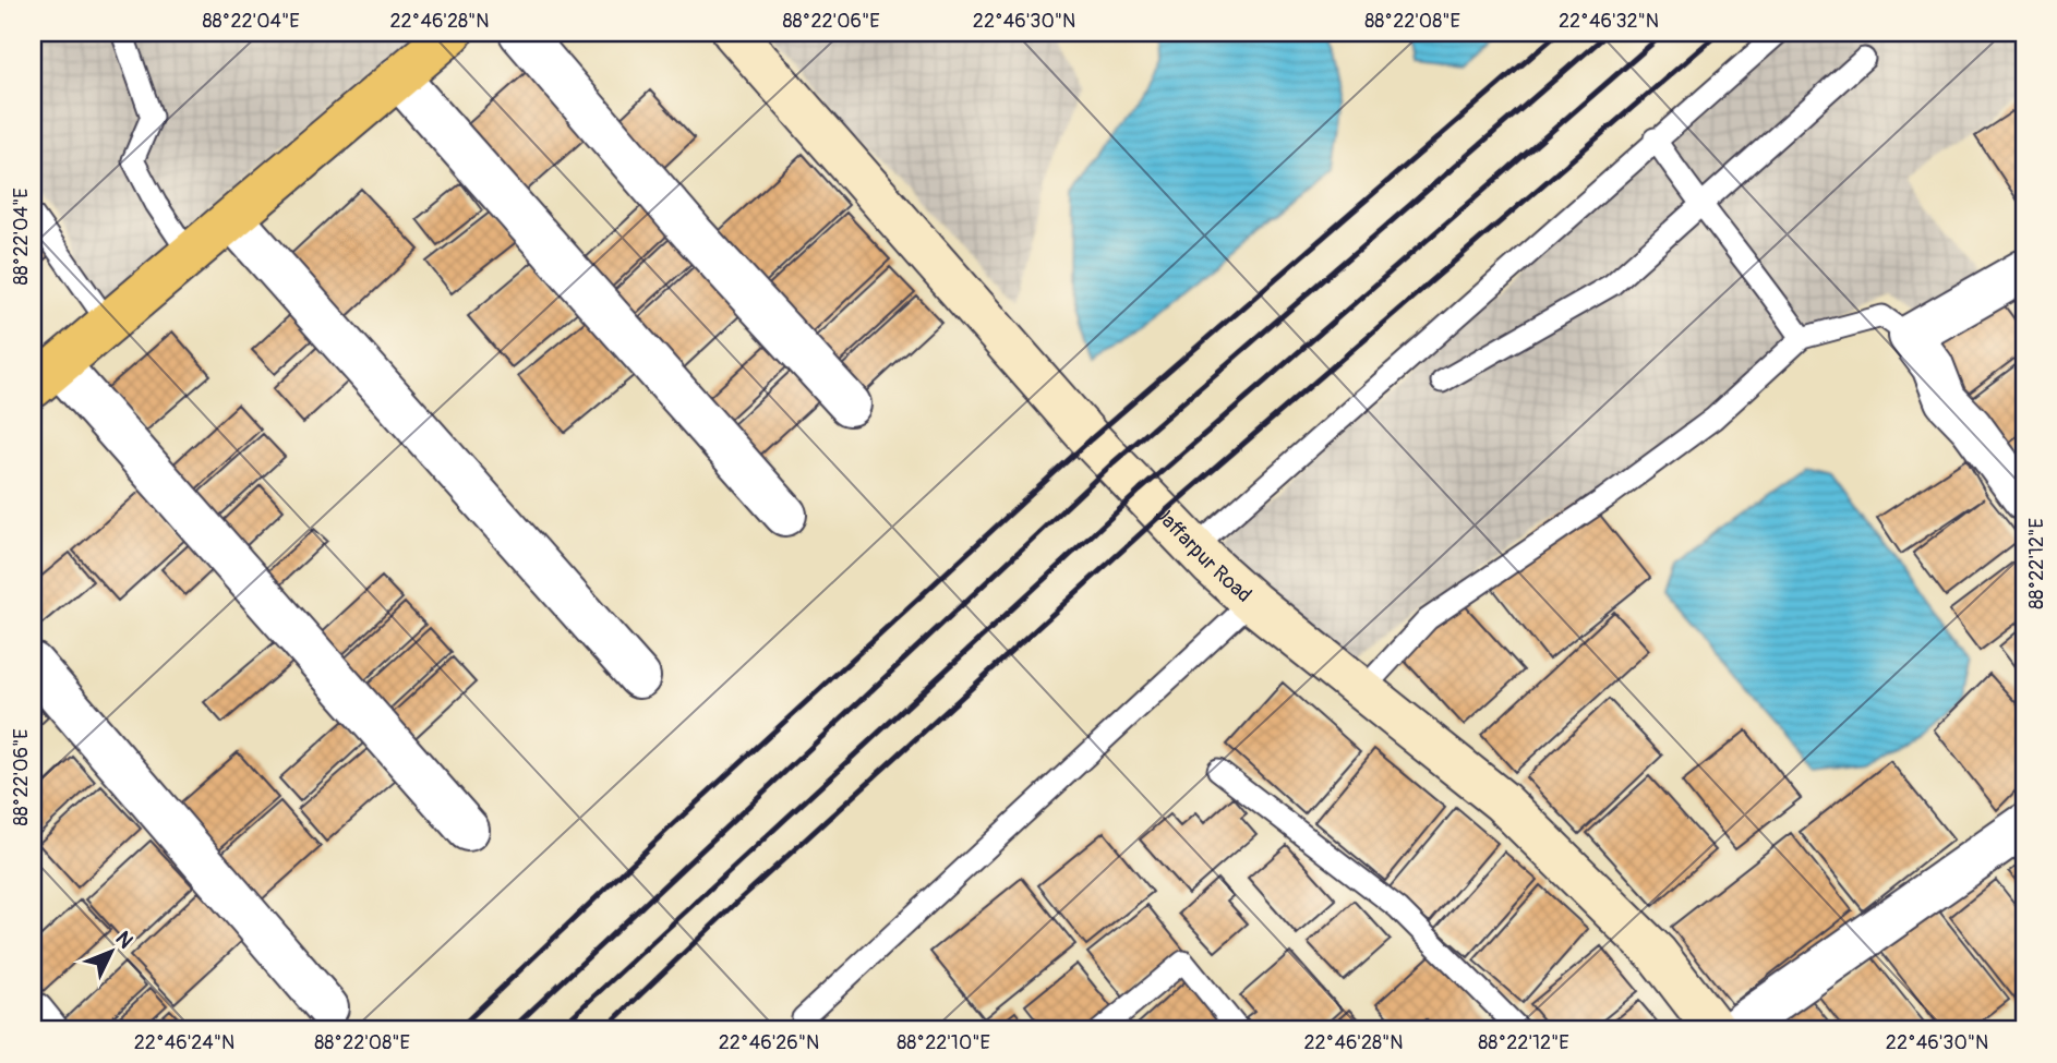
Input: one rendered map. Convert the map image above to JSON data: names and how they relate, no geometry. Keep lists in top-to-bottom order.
{
  "streets": {
    "street": ["Jaffarpur Road"]
  },
  "north": "top right",
  "coordinates": [
    "88°22'04\"E",
    "22°46'28\"N",
    "88°22'06\"E",
    "22°46'30\"N",
    "88°22'08\"E",
    "22°46'32\"N",
    "88°22'12\"E",
    "22°46'24\"N",
    "22°46'26\"N",
    "88°22'10\"E"
  ]
}
